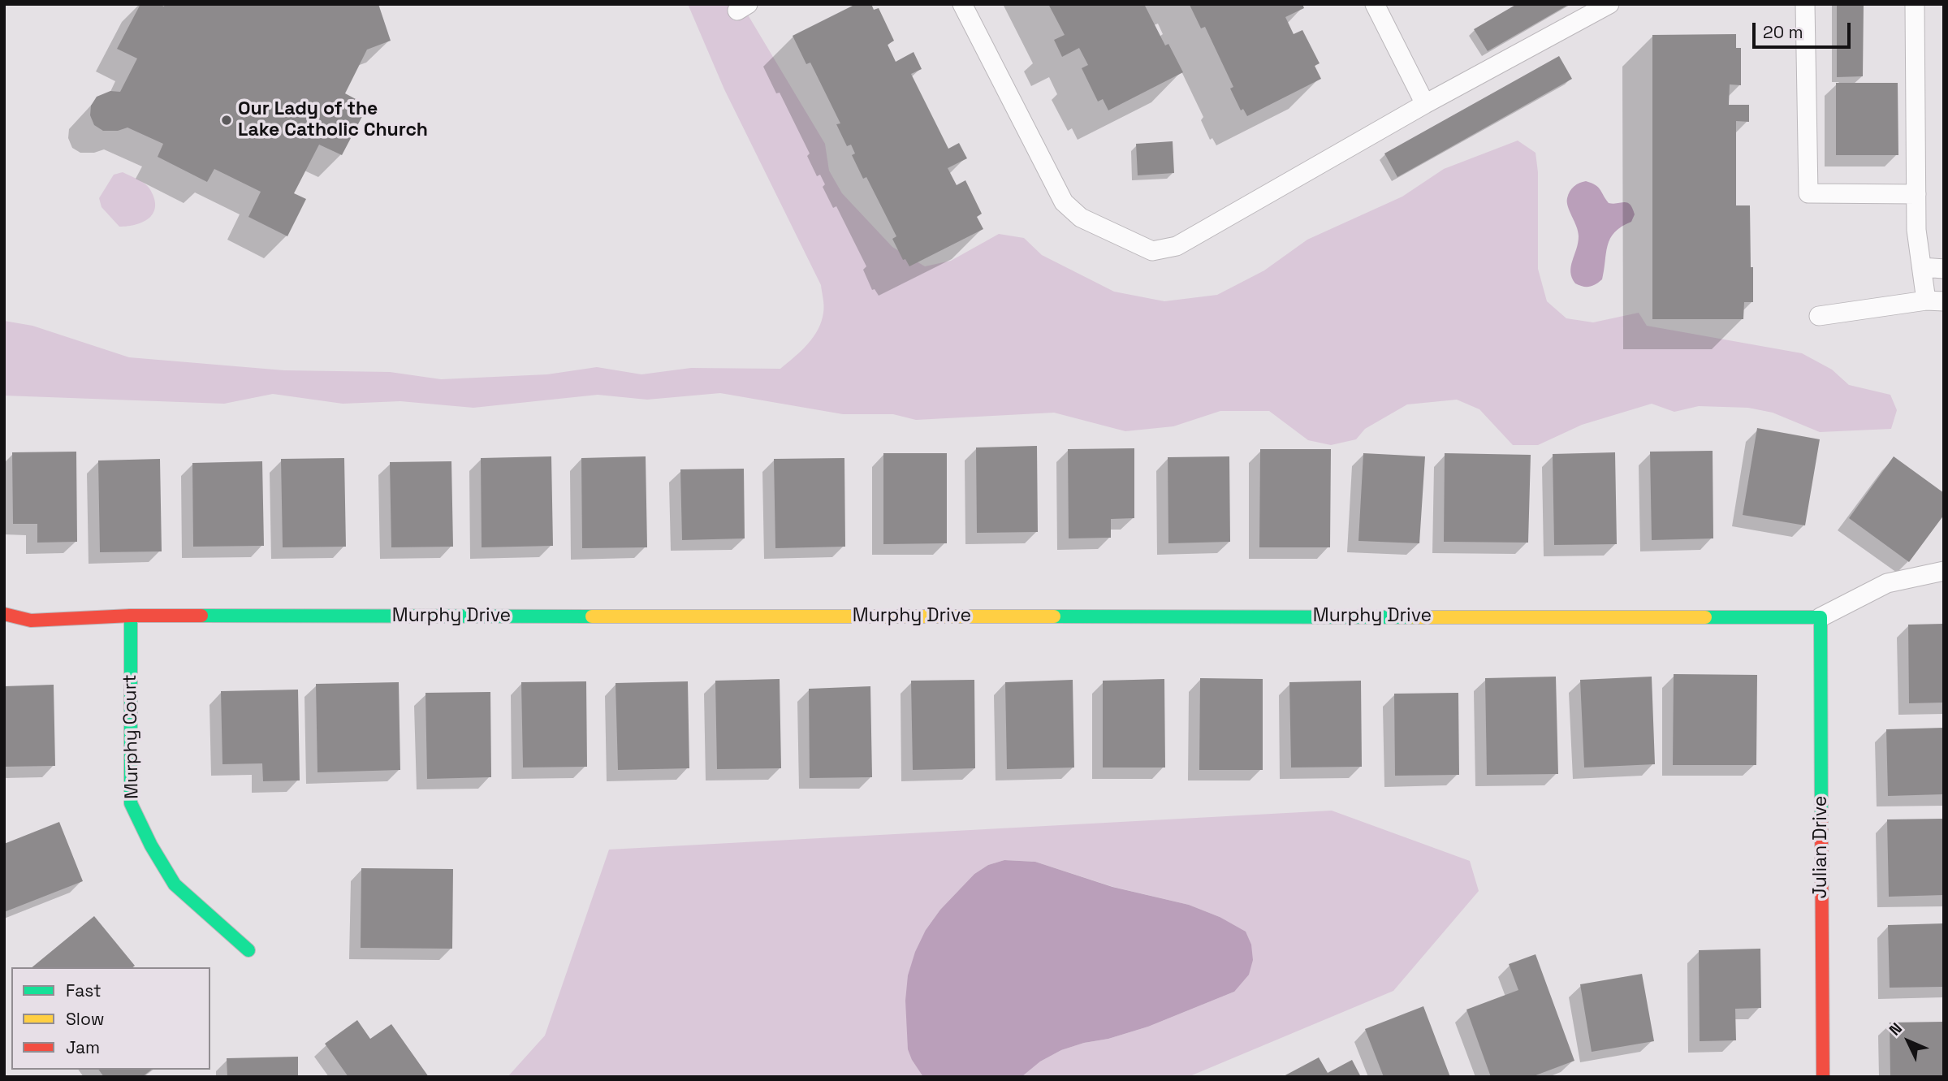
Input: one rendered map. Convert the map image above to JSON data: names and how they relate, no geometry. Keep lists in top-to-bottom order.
{
  "streets": {
    "street": ["Murphy Drive", "Murphy Court", "Julian Drive"]
  },
  "crossings": [
    ["Murphy Drive", "Murphy Court"],
    ["Murphy Drive", "Julian Drive"]
  ],
  "places": ["Our Lady of the Lake Catholic Church"],
  "legend": ["Fast", "Slow", "Jam"],
  "scale_bar": "20 m",
  "north": "top left"
}
